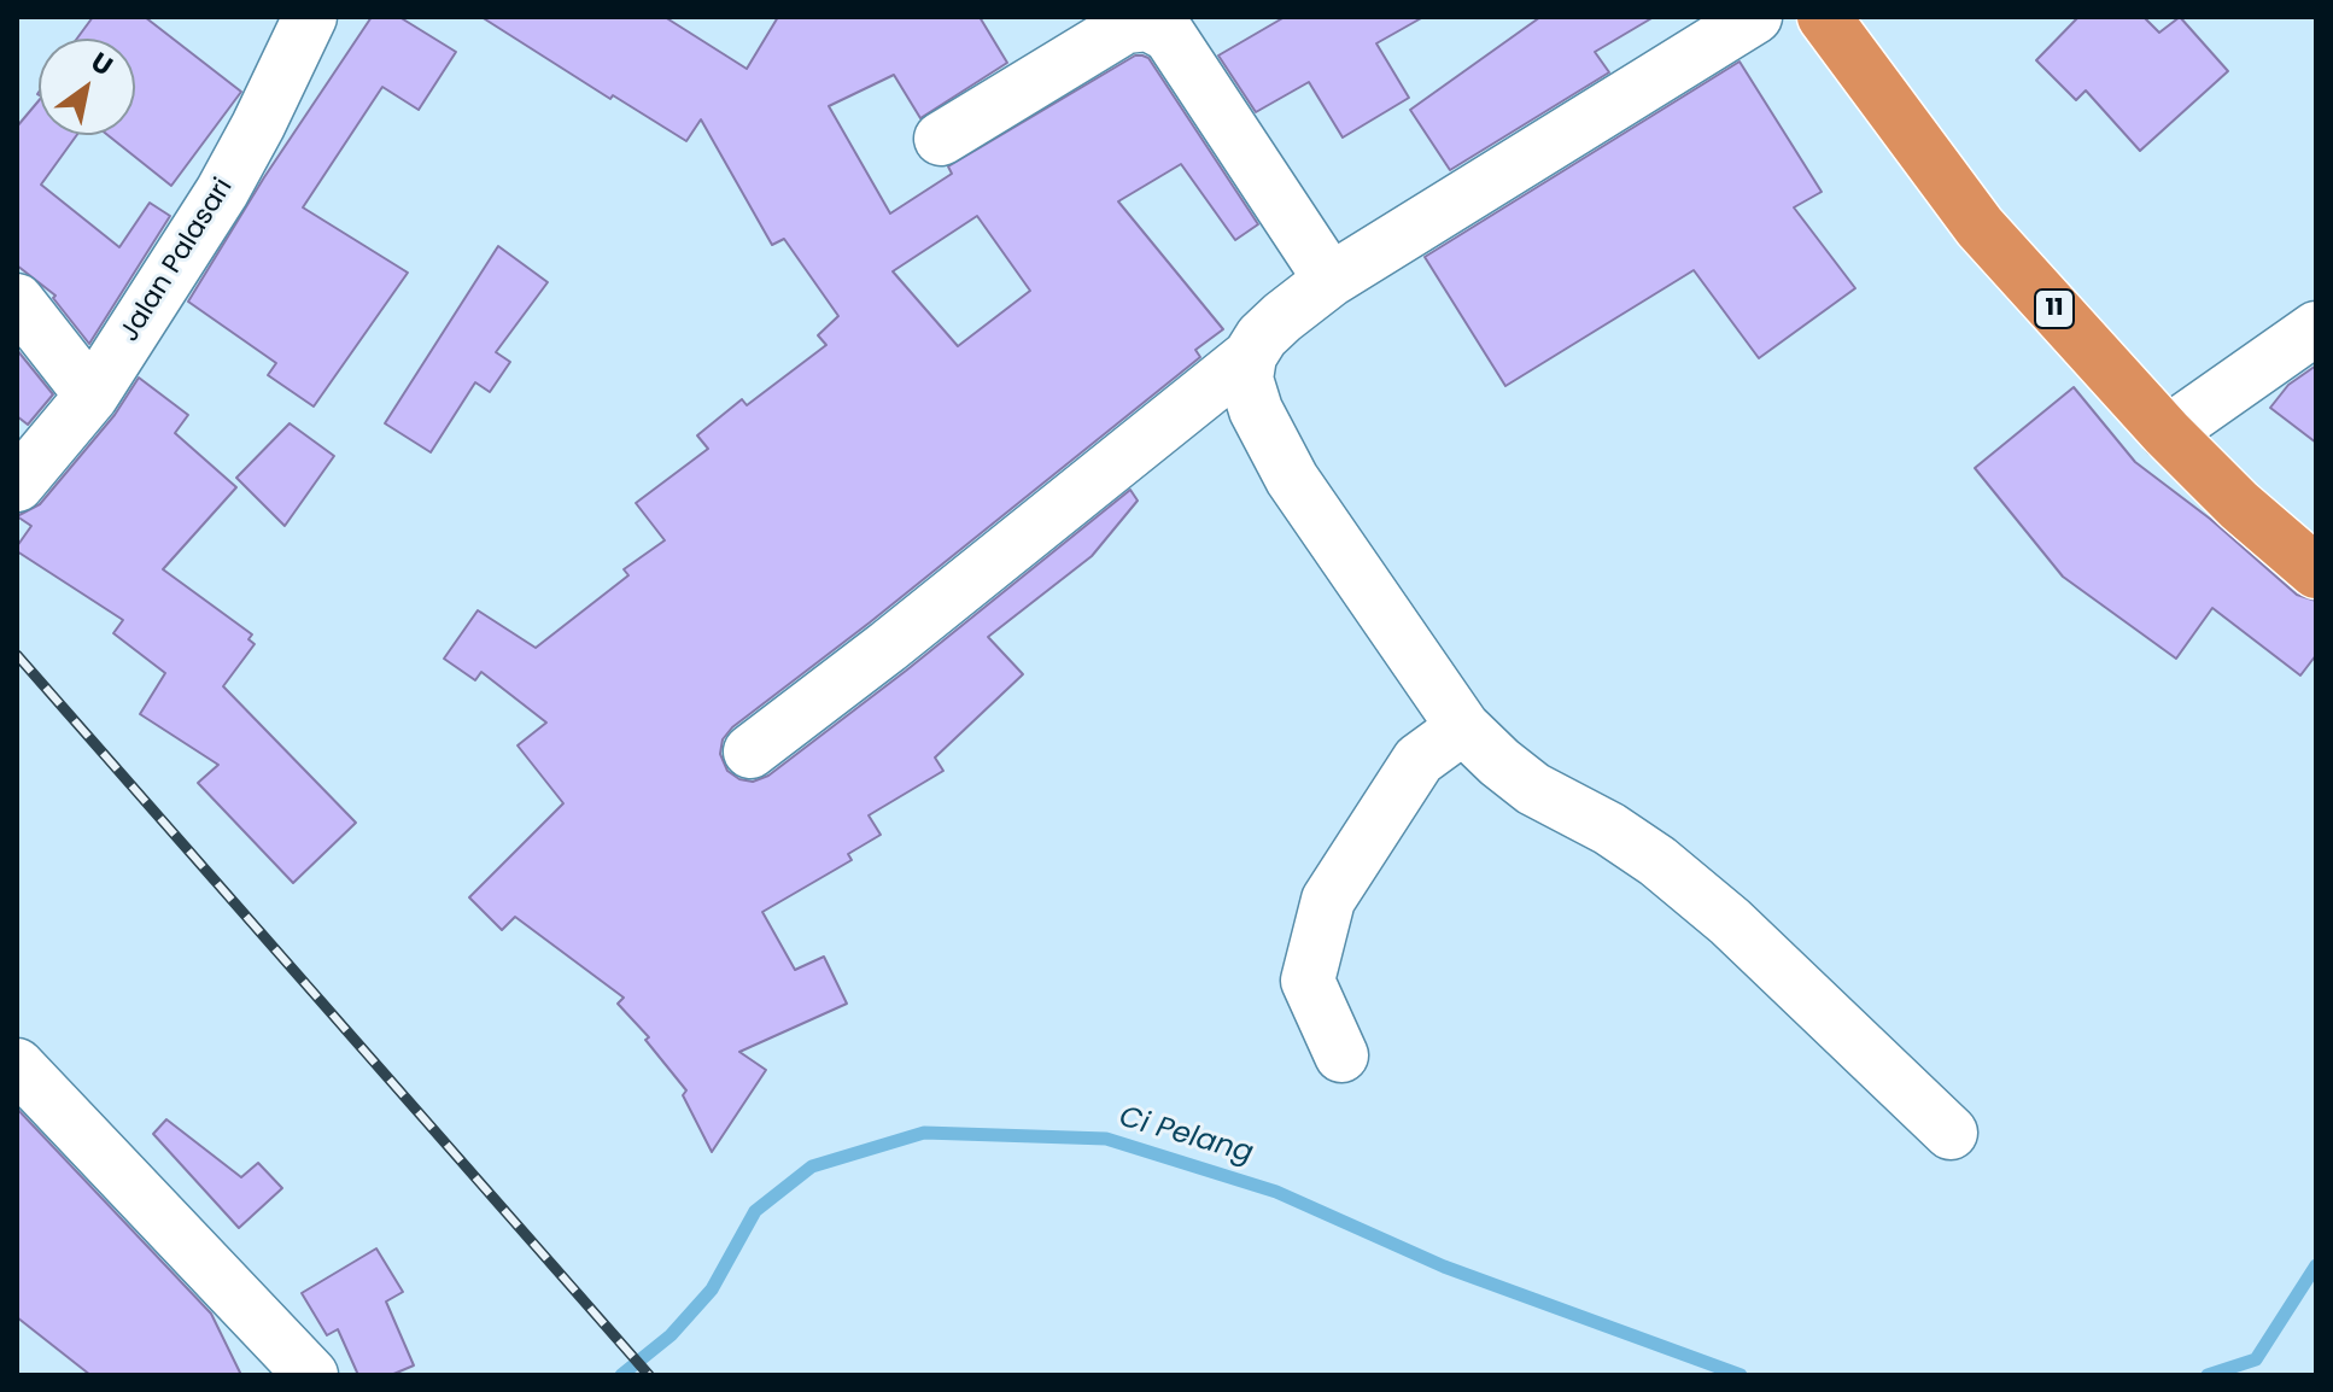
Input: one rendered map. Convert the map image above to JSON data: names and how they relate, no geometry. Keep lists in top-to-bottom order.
{
  "streets": {
    "highway": ["11"],
    "street": ["Jalan Palasari"]
  },
  "water": ["Ci Pelang"],
  "north": "top right"
}
